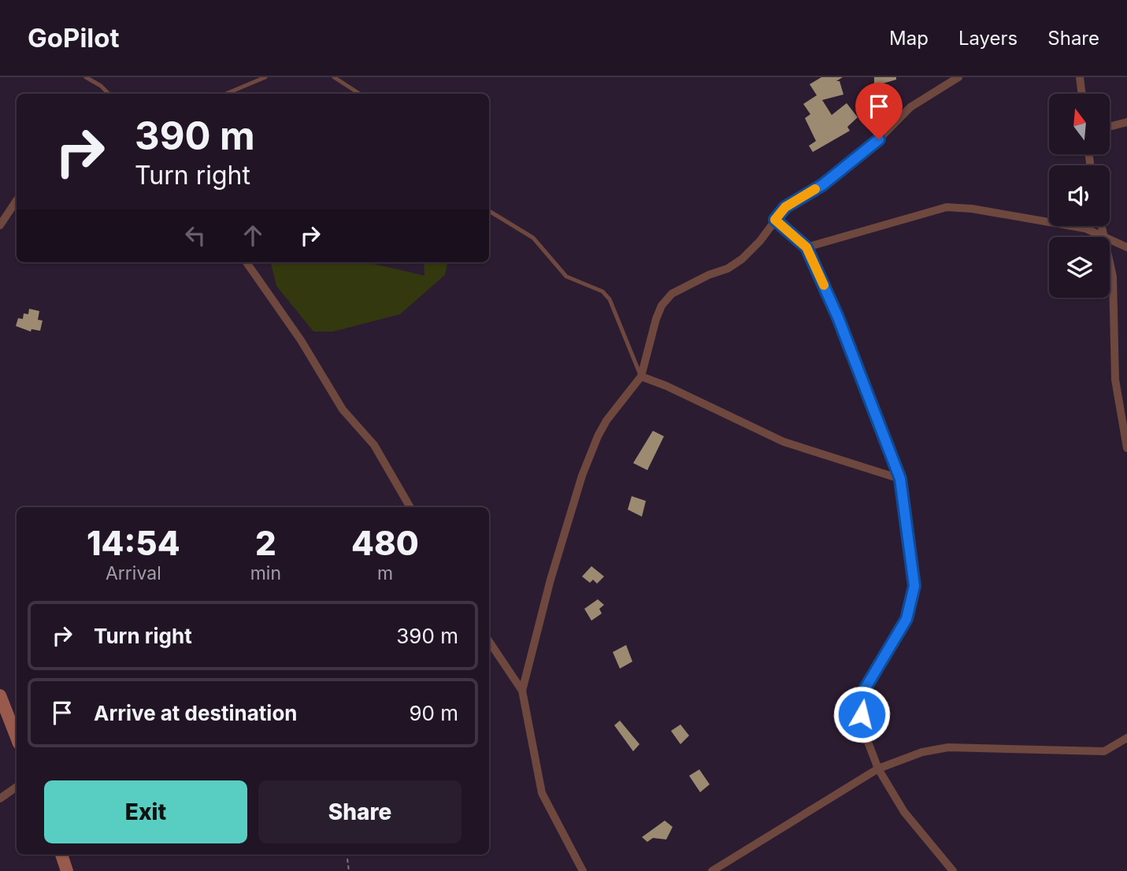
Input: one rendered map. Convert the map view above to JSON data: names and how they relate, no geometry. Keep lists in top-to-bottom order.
{
  "north": "top",
  "page": {
    "header": "GoPilot",
    "nav": ["Map", "Layers", "Share"],
    "turn": ["390 m", "Turn right"],
    "eta": [
      "14:54",
      "Arrival",
      "2",
      "min",
      "480",
      "m"
    ],
    "list": [
      {
        "name": "Turn right",
        "value": "390 m"
      },
      {
        "name": "Arrive at destination",
        "value": "90 m"
      }
    ],
    "buttons": ["Exit", "Share"]
  }
}
